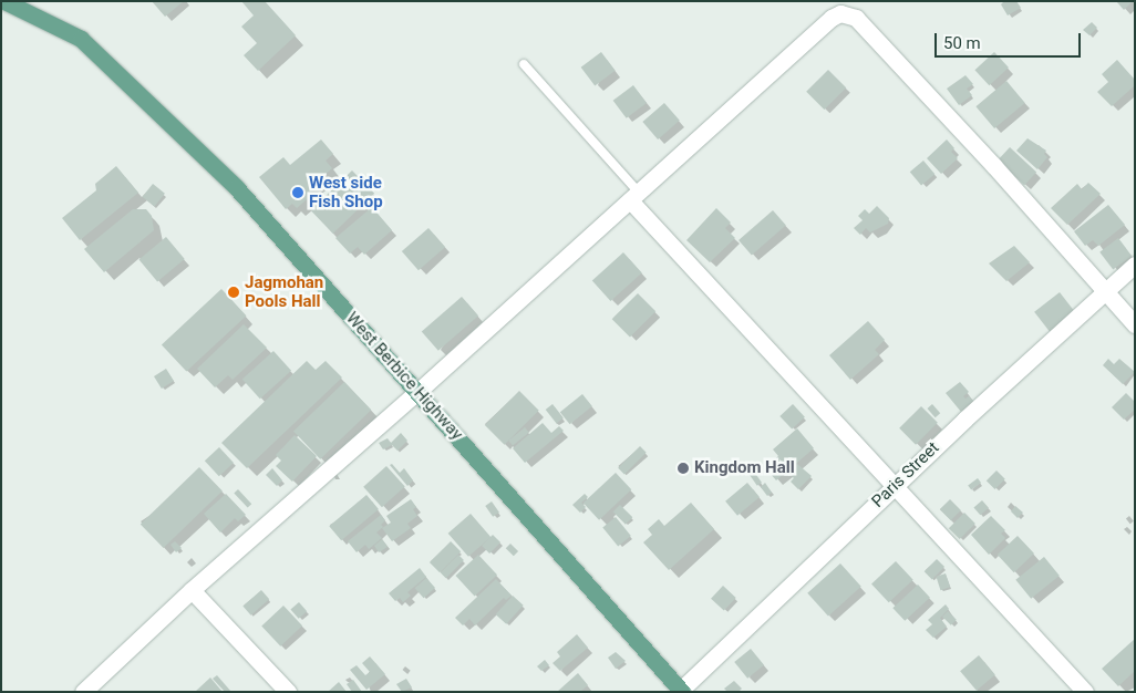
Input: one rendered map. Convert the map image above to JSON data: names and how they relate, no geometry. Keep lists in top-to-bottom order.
{
  "streets": {
    "main road": ["West Berbice Highway"],
    "street": ["Paris Street"]
  },
  "crossings": [
    ["West Berbice Highway", "Paris Street"]
  ],
  "places": ["West side Fish Shop", "Jagmohan Pools Hall", "Kingdom Hall"],
  "scale_bar": "50 m"
}
